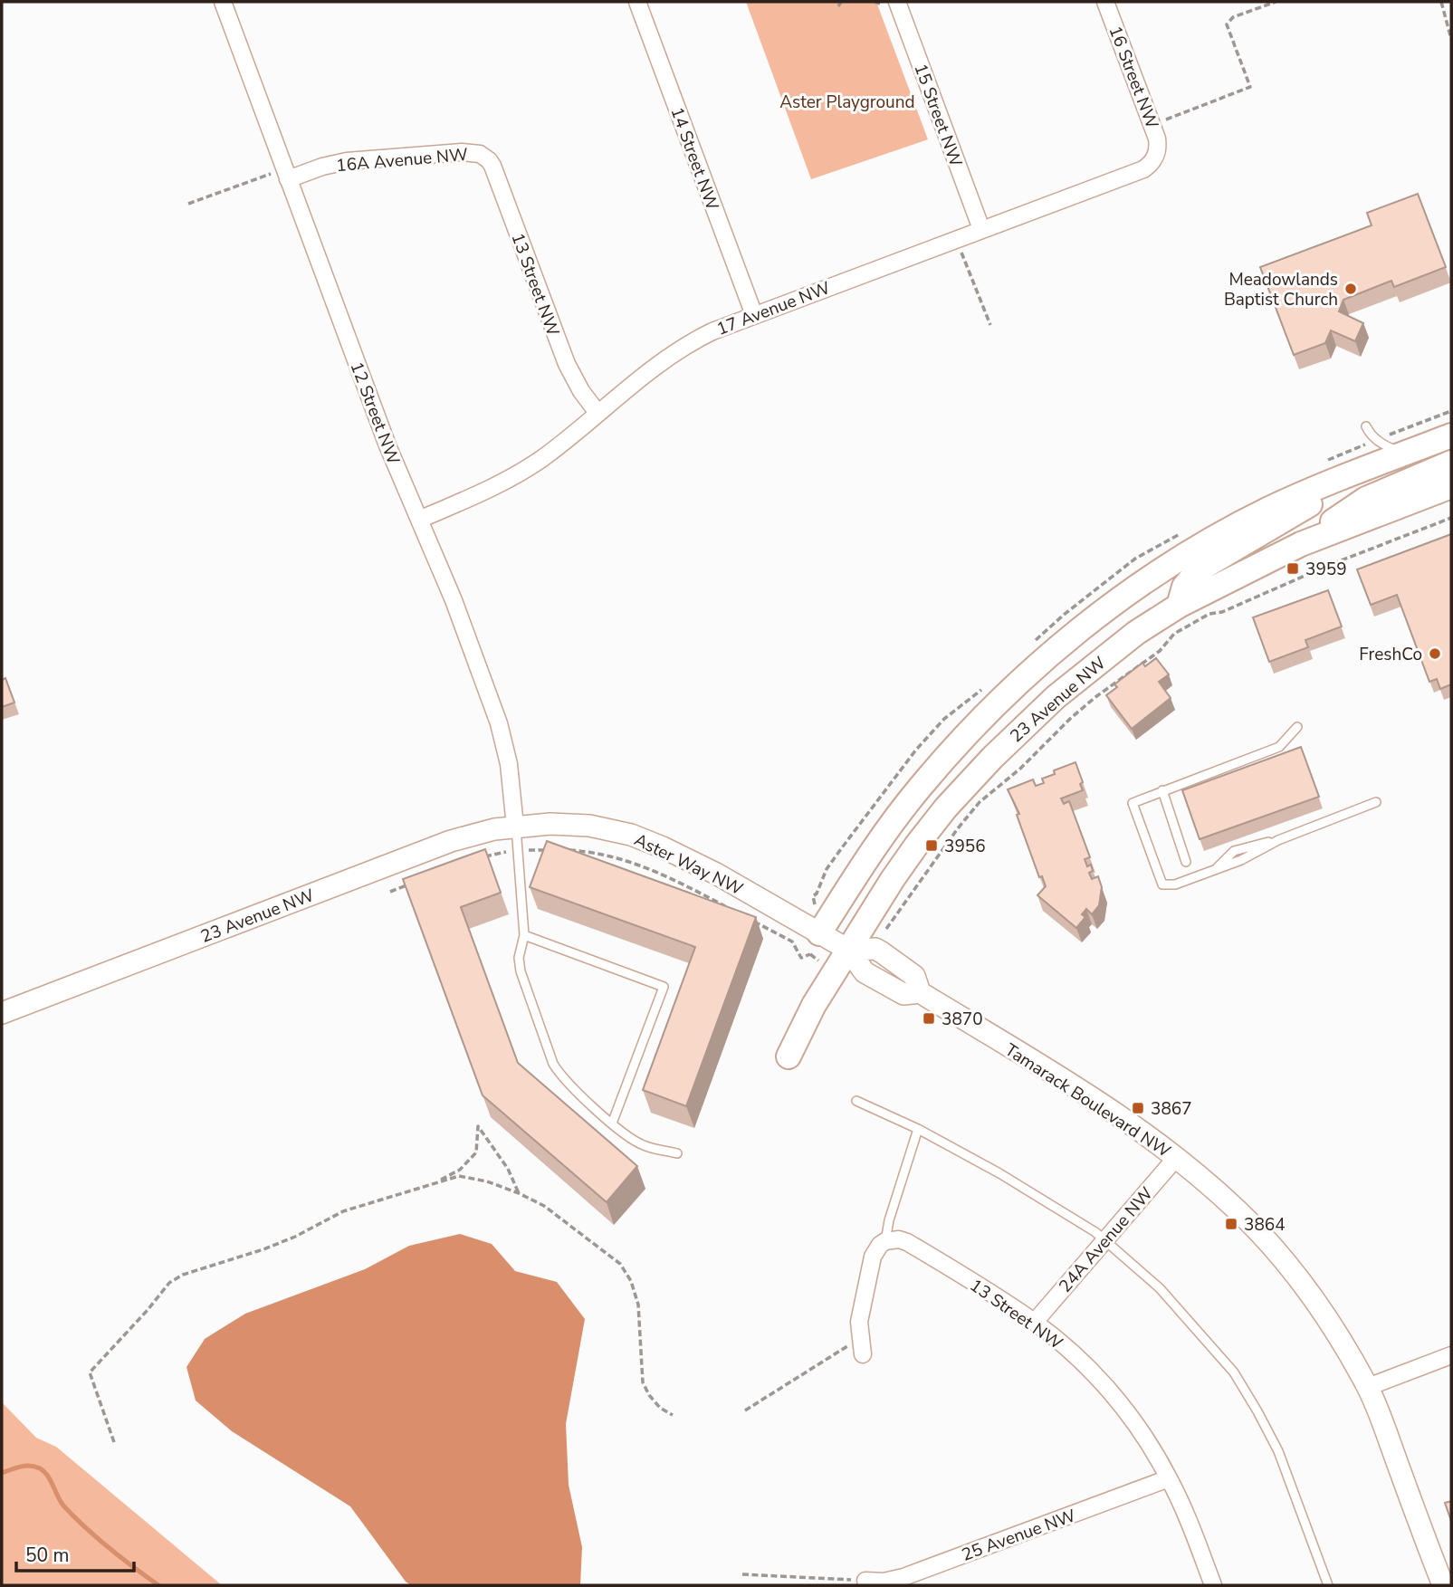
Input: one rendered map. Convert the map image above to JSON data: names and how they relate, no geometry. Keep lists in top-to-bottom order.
{
  "streets": {
    "main road": ["23 Avenue NW"],
    "street": [
      "16 Street NW",
      "15 Street NW",
      "14 Street NW",
      "16A Avenue NW",
      "13 Street NW",
      "17 Avenue NW",
      "12 Street NW",
      "Aster Way NW",
      "Tamarack Boulevard NW",
      "24A Avenue NW",
      "25 Avenue NW"
    ]
  },
  "crossings": [
    ["16 Street NW", "17 Avenue NW"],
    ["15 Street NW", "17 Avenue NW"],
    ["14 Street NW", "17 Avenue NW"],
    ["16A Avenue NW", "13 Street NW"],
    ["16A Avenue NW", "12 Street NW"],
    ["13 Street NW", "17 Avenue NW"],
    ["13 Street NW", "24A Avenue NW"],
    ["13 Street NW", "25 Avenue NW"],
    ["17 Avenue NW", "12 Street NW"],
    ["12 Street NW", "23 Avenue NW"],
    ["12 Street NW", "Aster Way NW"],
    ["23 Avenue NW", "Aster Way NW"],
    ["23 Avenue NW", "Tamarack Boulevard NW"],
    ["Aster Way NW", "Tamarack Boulevard NW"],
    ["Tamarack Boulevard NW", "24A Avenue NW"]
  ],
  "parks": ["Aster Playground"],
  "places": {
    "other": ["Meadowlands Baptist Church", "FreshCo"],
    "transit": [
      "3959",
      "3956",
      "3870",
      "3867",
      "3864"
    ]
  },
  "scale_bar": "50 m"
}
